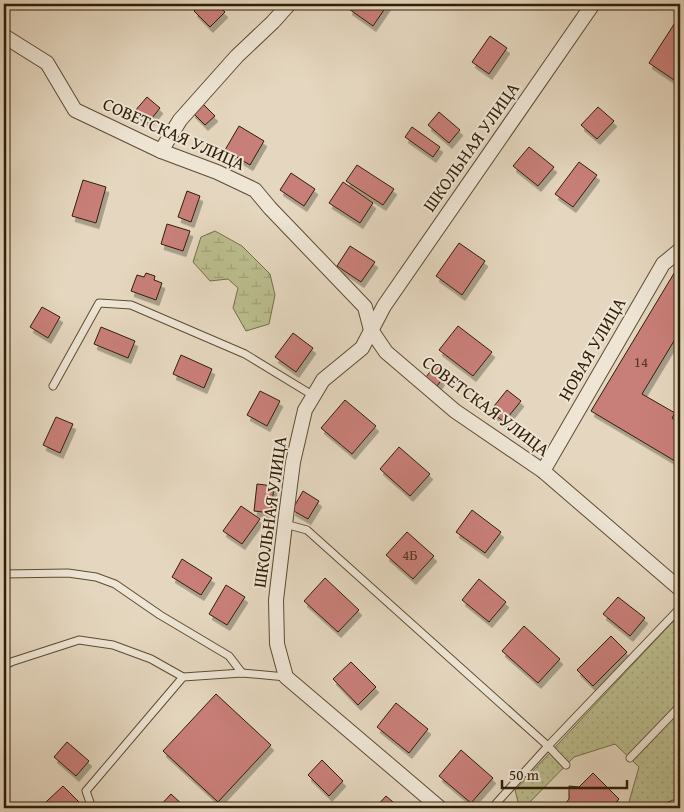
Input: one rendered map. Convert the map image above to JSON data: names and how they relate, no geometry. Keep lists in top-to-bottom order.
{
  "streets": {
    "street": ["СОВЕТСКАЯ УЛИЦА", "ШКОЛЬНАЯ УЛИЦА", "НОВАЯ УЛИЦА"]
  },
  "crossings": [
    ["СОВЕТСКАЯ УЛИЦА", "ШКОЛЬНАЯ УЛИЦА"],
    ["СОВЕТСКАЯ УЛИЦА", "НОВАЯ УЛИЦА"]
  ],
  "house_numbers": ["14", "4Б"],
  "scale_bar": "50 m"
}
